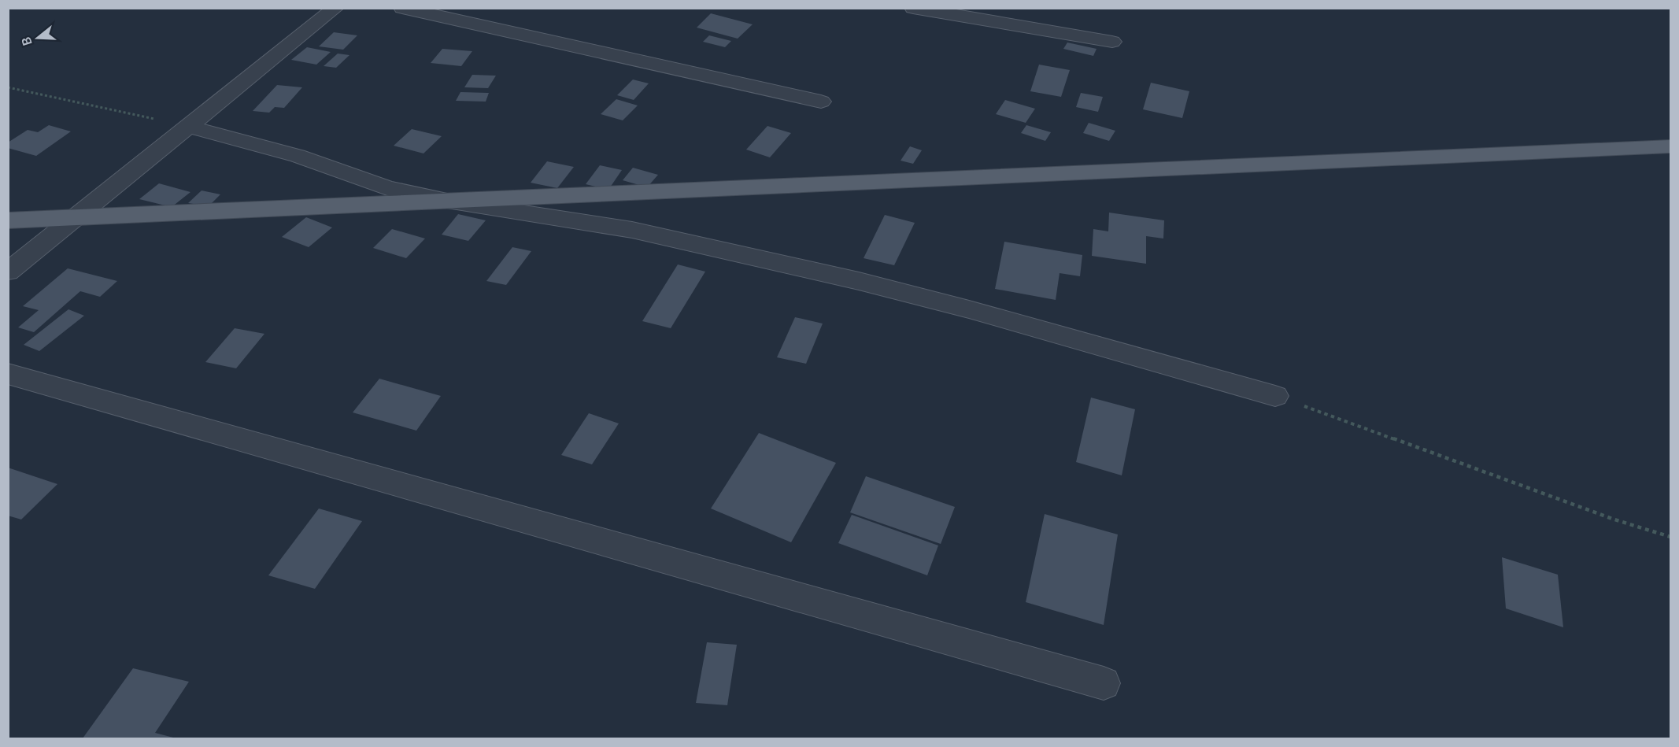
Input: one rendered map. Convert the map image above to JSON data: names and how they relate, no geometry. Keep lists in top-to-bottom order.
{
  "north": "left"
}
